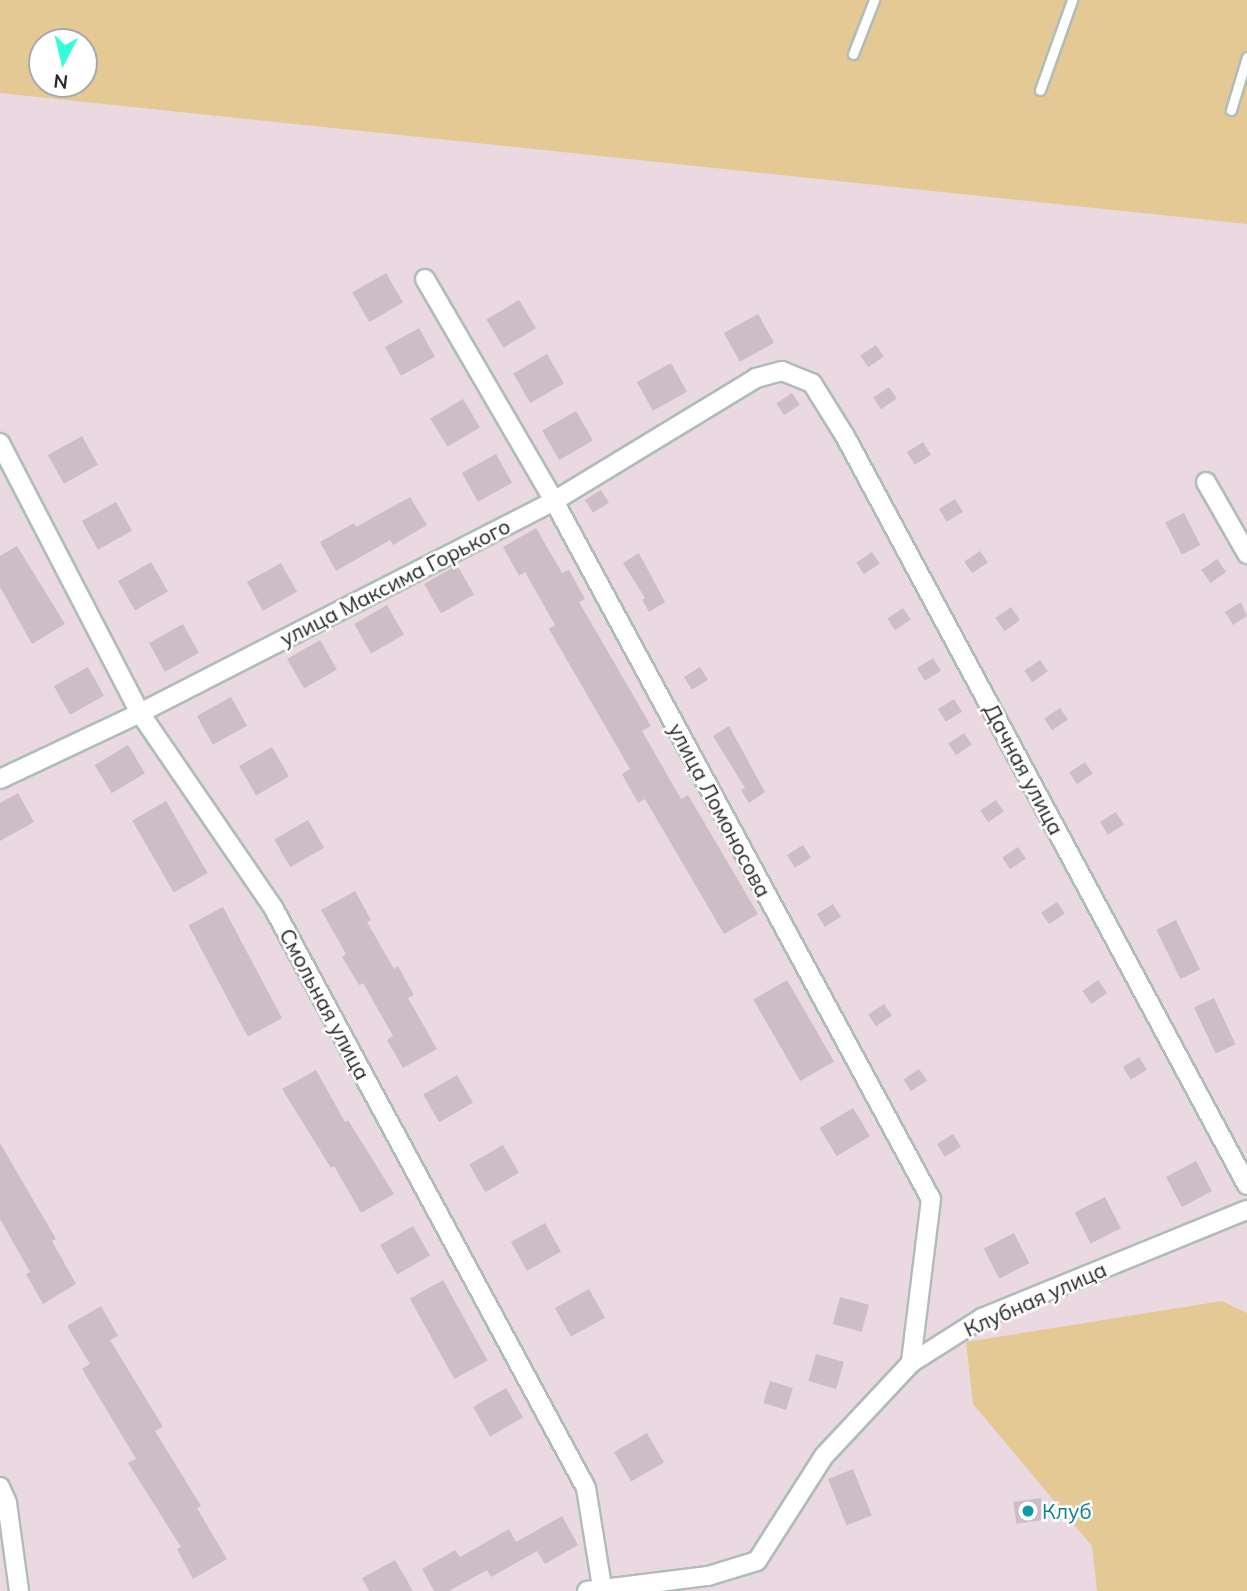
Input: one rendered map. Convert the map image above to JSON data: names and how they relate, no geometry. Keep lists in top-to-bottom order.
{
  "streets": {
    "street": [
      "улица Максима Горького",
      "Дачная улица",
      "улица Ломоносова",
      "Смольная улица",
      "Клубная улица"
    ]
  },
  "crossings": [
    ["улица Максима Горького", "Дачная улица"],
    ["улица Максима Горького", "улица Ломоносова"],
    ["улица Максима Горького", "Смольная улица"],
    ["улица Ломоносова", "Клубная улица"],
    ["Смольная улица", "Клубная улица"]
  ],
  "places": ["Клуб"],
  "north": "bottom"
}
